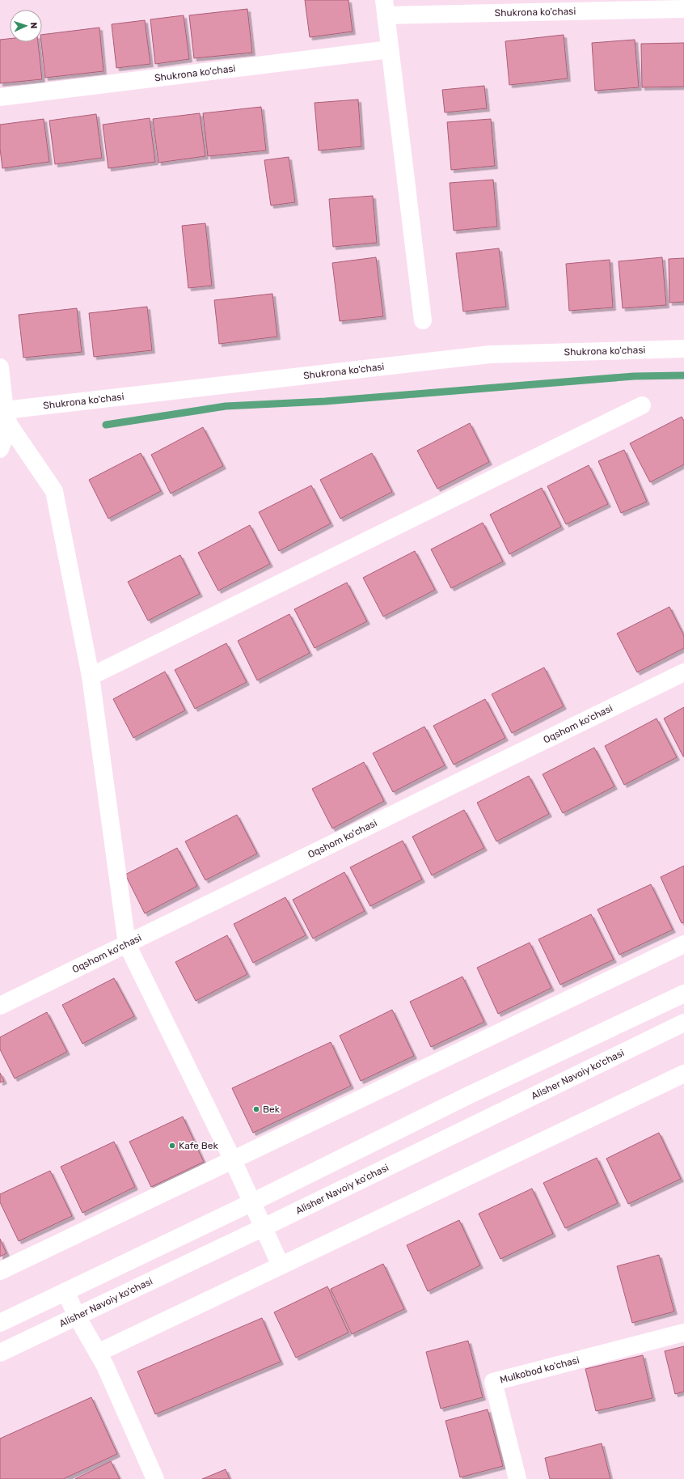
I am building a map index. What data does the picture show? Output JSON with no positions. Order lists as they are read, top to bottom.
{
  "streets": {
    "street": [
      "Shukrona ko'chasi",
      "Oqshom ko'chasi",
      "Alisher Navoiy ko'chasi",
      "Mulkobod ko'chasi"
    ]
  },
  "places": ["Bek", "Kafe Bek"],
  "north": "right"
}
